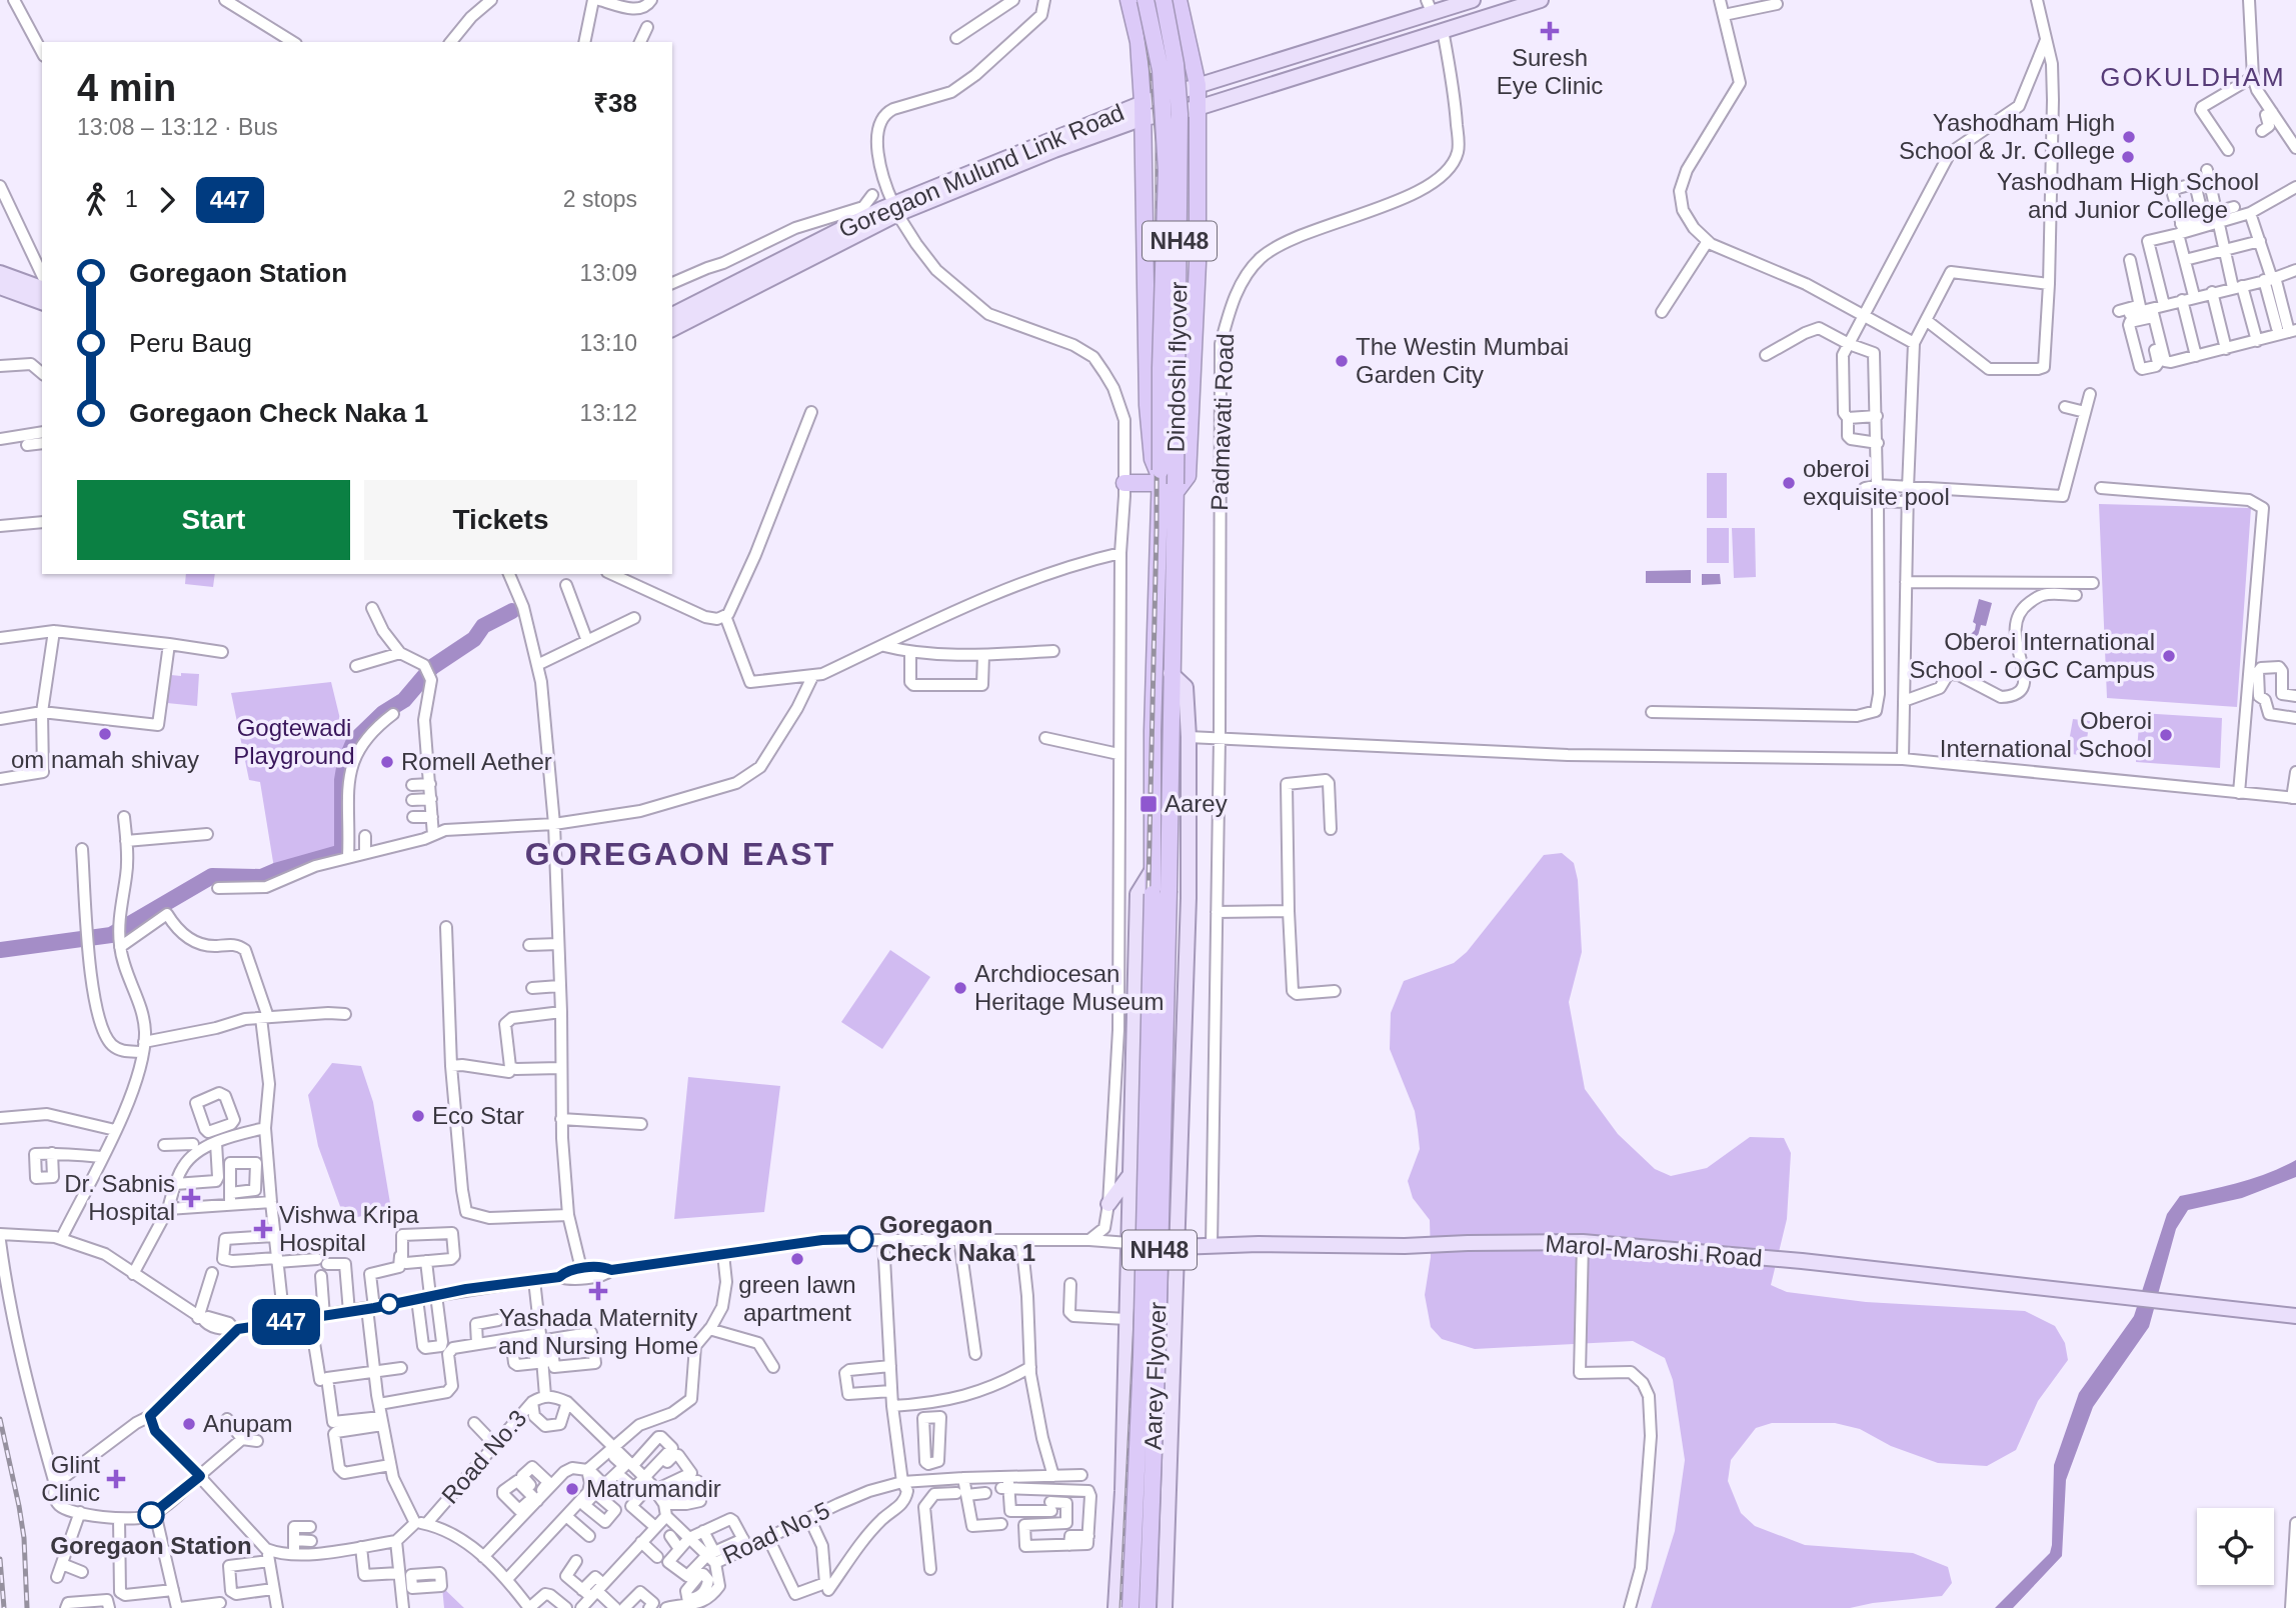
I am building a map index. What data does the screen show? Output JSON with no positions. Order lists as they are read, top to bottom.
{
  "streets": {
    "highway": ["NH48", "Dindoshi flyover", "Aarey Flyover"],
    "main road": ["Goregaon Mulund Link Road", "Marol-Maroshi Road"],
    "street": ["Padmavati Road", "Road No.3", "Road No.5"]
  },
  "crossings": [
    ["Goregaon Mulund Link Road", "Padmavati Road"],
    ["NH48", "Dindoshi flyover"],
    ["NH48", "Aarey Flyover"],
    ["Padmavati Road", "Marol-Maroshi Road"]
  ],
  "districts": ["GOKULDHAM", "GOREGAON EAST"],
  "parks": ["Gogtewadi Playground"],
  "places": {
    "health": [
      "Suresh Eye Clinic",
      "Dr. Sabnis Hospital",
      "Vishwa Kripa Hospital",
      "Yashada Maternity and Nursing Home",
      "Glint Clinic"
    ],
    "other": [
      "Yashodham High School & Jr. College",
      "Yashodham High School and Junior College",
      "The Westin Mumbai Garden City",
      "oberoi exquisite pool",
      "Oberoi International School - OGC Campus",
      "om namah shivay",
      "Oberoi International School",
      "Romell Aether",
      "Archdiocesan Heritage Museum",
      "Eco Star",
      "Goregaon Check Naka 1",
      "green lawn apartment",
      "Anupam",
      "Matrumandir",
      "Goregaon Station"
    ],
    "transit": ["Aarey"]
  },
  "lines": ["bus line 447"],
  "page": {
    "on_map": "447",
    "heading": ["4 min", "13:08 – 13:12 · Bus", "₹38"],
    "legs": ["1", "447", "2 stops"],
    "list": [
      {
        "name": "Goregaon Station",
        "value": "13:09"
      },
      {
        "name": "Peru Baug",
        "value": "13:10"
      },
      {
        "name": "Goregaon Check Naka 1",
        "value": "13:12"
      }
    ],
    "buttons": ["Start", "Tickets"]
  }
}
